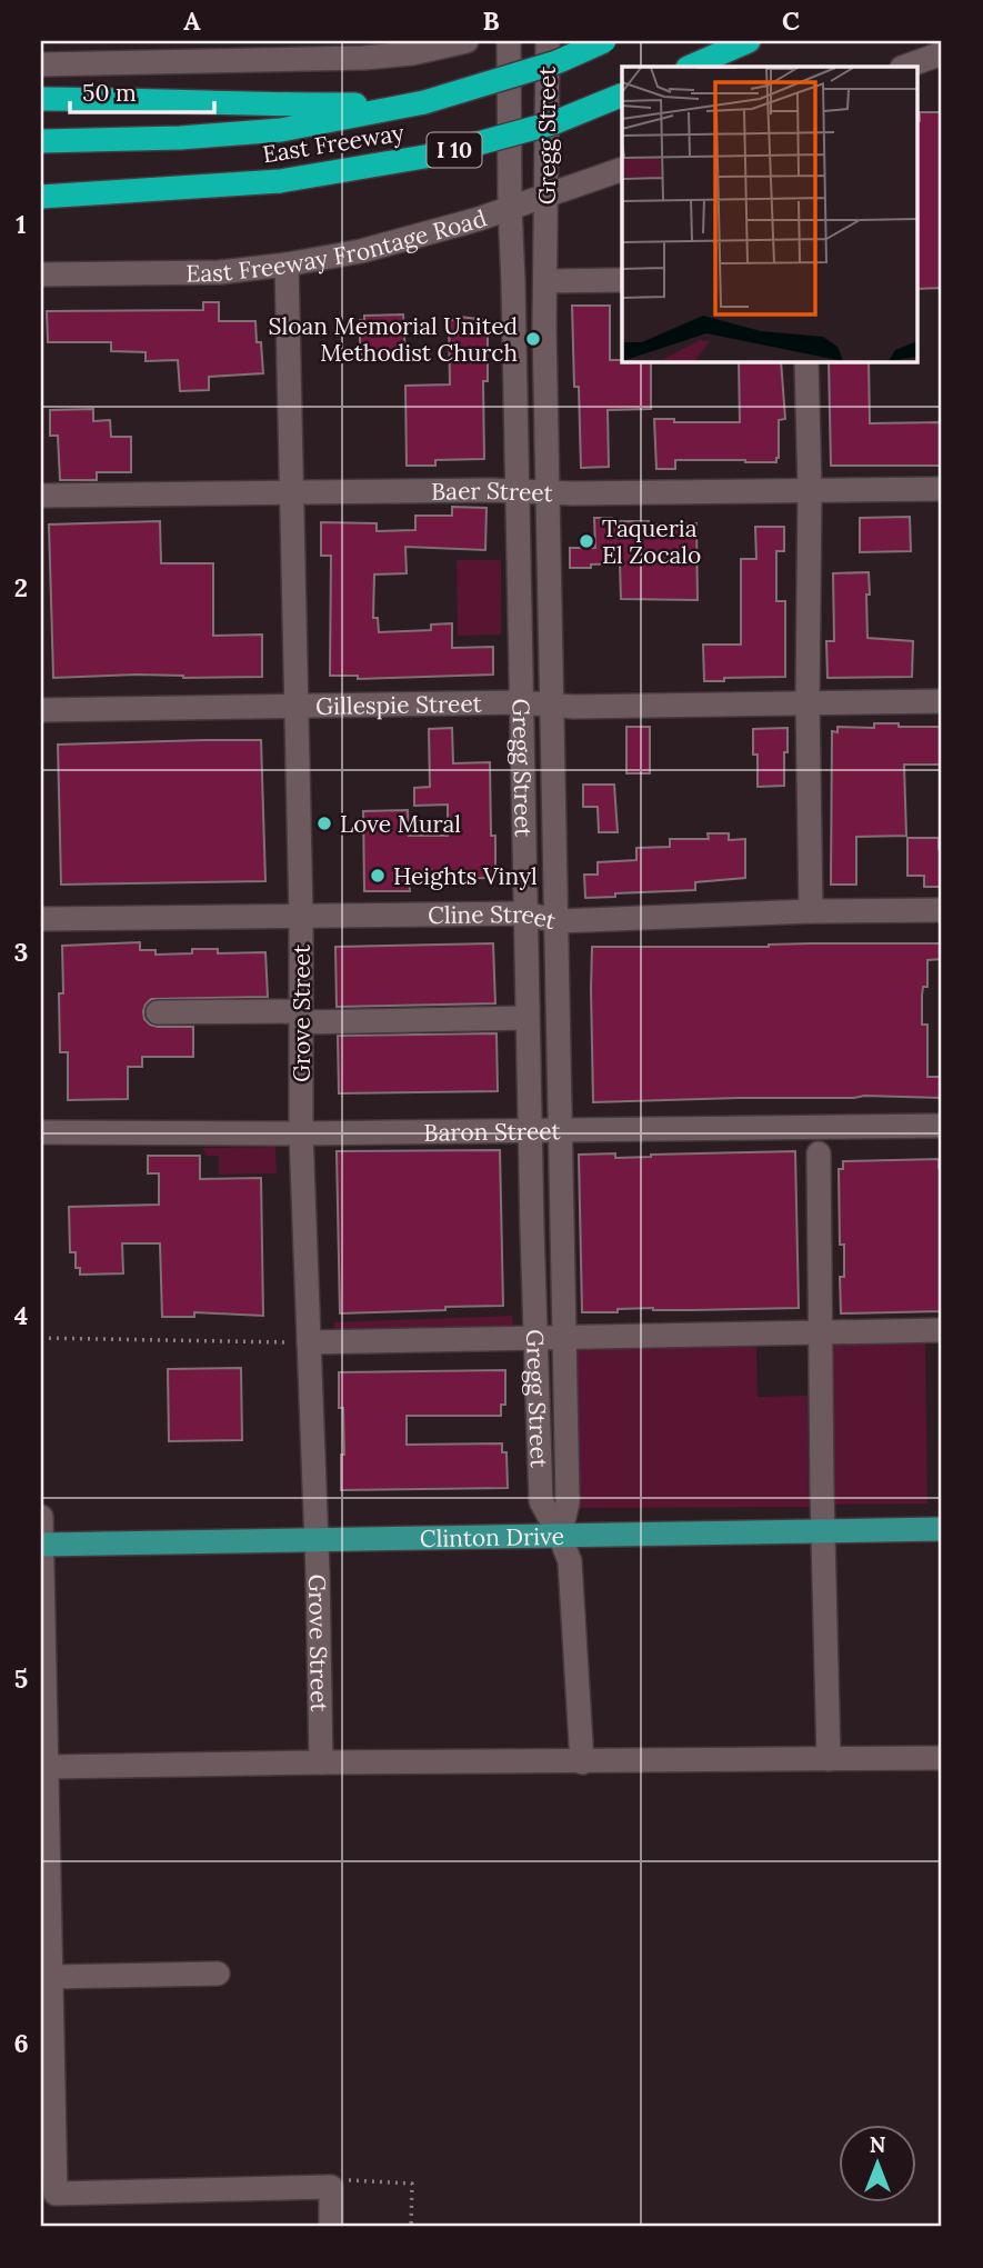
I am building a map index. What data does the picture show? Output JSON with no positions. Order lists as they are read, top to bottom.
{
  "streets": {
    "highway": ["East Freeway", "I 10"],
    "main road": ["Clinton Drive"],
    "street": [
      "Gregg Street",
      "East Freeway Frontage Road",
      "Baer Street",
      "Gillespie Street",
      "Cline Street",
      "Grove Street",
      "Baron Street"
    ]
  },
  "crossings": [
    ["Gregg Street", "East Freeway Frontage Road"],
    ["Gregg Street", "Baer Street"],
    ["Gregg Street", "Gillespie Street"],
    ["Gregg Street", "Cline Street"],
    ["Gregg Street", "Baron Street"],
    ["Gregg Street", "Clinton Drive"],
    ["East Freeway Frontage Road", "Grove Street"],
    ["Baer Street", "Grove Street"],
    ["Gillespie Street", "Grove Street"],
    ["Cline Street", "Grove Street"],
    ["Grove Street", "Baron Street"],
    ["Grove Street", "Clinton Drive"]
  ],
  "places": [
    "Sloan Memorial United Methodist Church",
    "Taqueria El Zocalo",
    "Love Mural",
    "Heights Vinyl"
  ],
  "scale_bar": "50 m",
  "north": "top",
  "grid": {
    "columns": ["A", "B", "C"],
    "rows": [
      "1",
      "2",
      "3",
      "4",
      "5",
      "6"
    ]
  }
}
